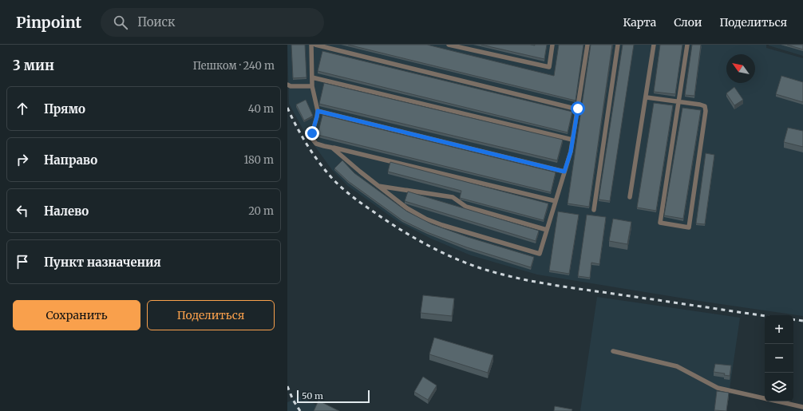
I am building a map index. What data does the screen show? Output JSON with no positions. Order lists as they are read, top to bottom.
{
  "scale_bar": "50 m",
  "north": "top left",
  "page": {
    "header": "Pinpoint",
    "search": "Поиск",
    "nav": ["Карта", "Слои", "Поделиться"],
    "heading": ["3 мин", "Пешком · 240 m"],
    "list": [
      ["Прямо", "40 m"],
      ["Направо", "180 m"],
      ["Налево", "20 m"],
      "Пункт назначения"
    ],
    "buttons": ["Сохранить", "Поделиться"],
    "map_buttons": ["+", "−"],
    "scale": "50 m"
  }
}
